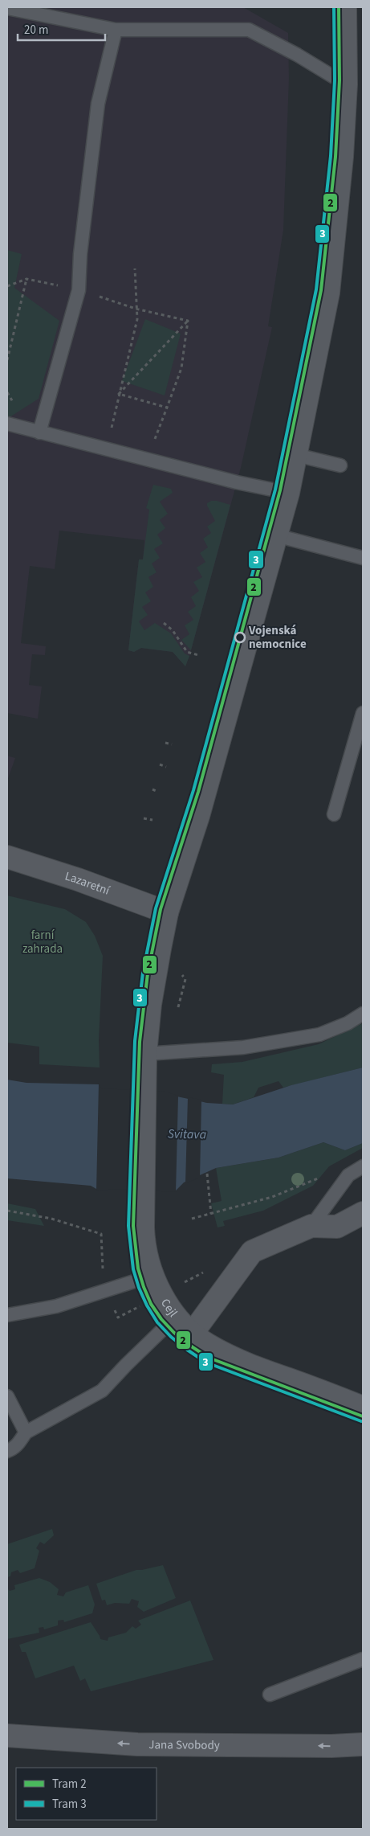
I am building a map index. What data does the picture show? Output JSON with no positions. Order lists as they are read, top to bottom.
{
  "streets": {
    "street": ["Lazaretní", "Cejl", "Jana Svobody"]
  },
  "crossings": [
    ["Lazaretní", "Cejl"]
  ],
  "one_way": ["Jana Svobody"],
  "water": ["Svitava"],
  "parks": ["farní zahrada"],
  "places": ["Vojenská nemocnice"],
  "lines": ["tram line 2", "tram line 3"],
  "legend": ["Tram 2", "Tram 3"],
  "scale_bar": "20 m"
}
